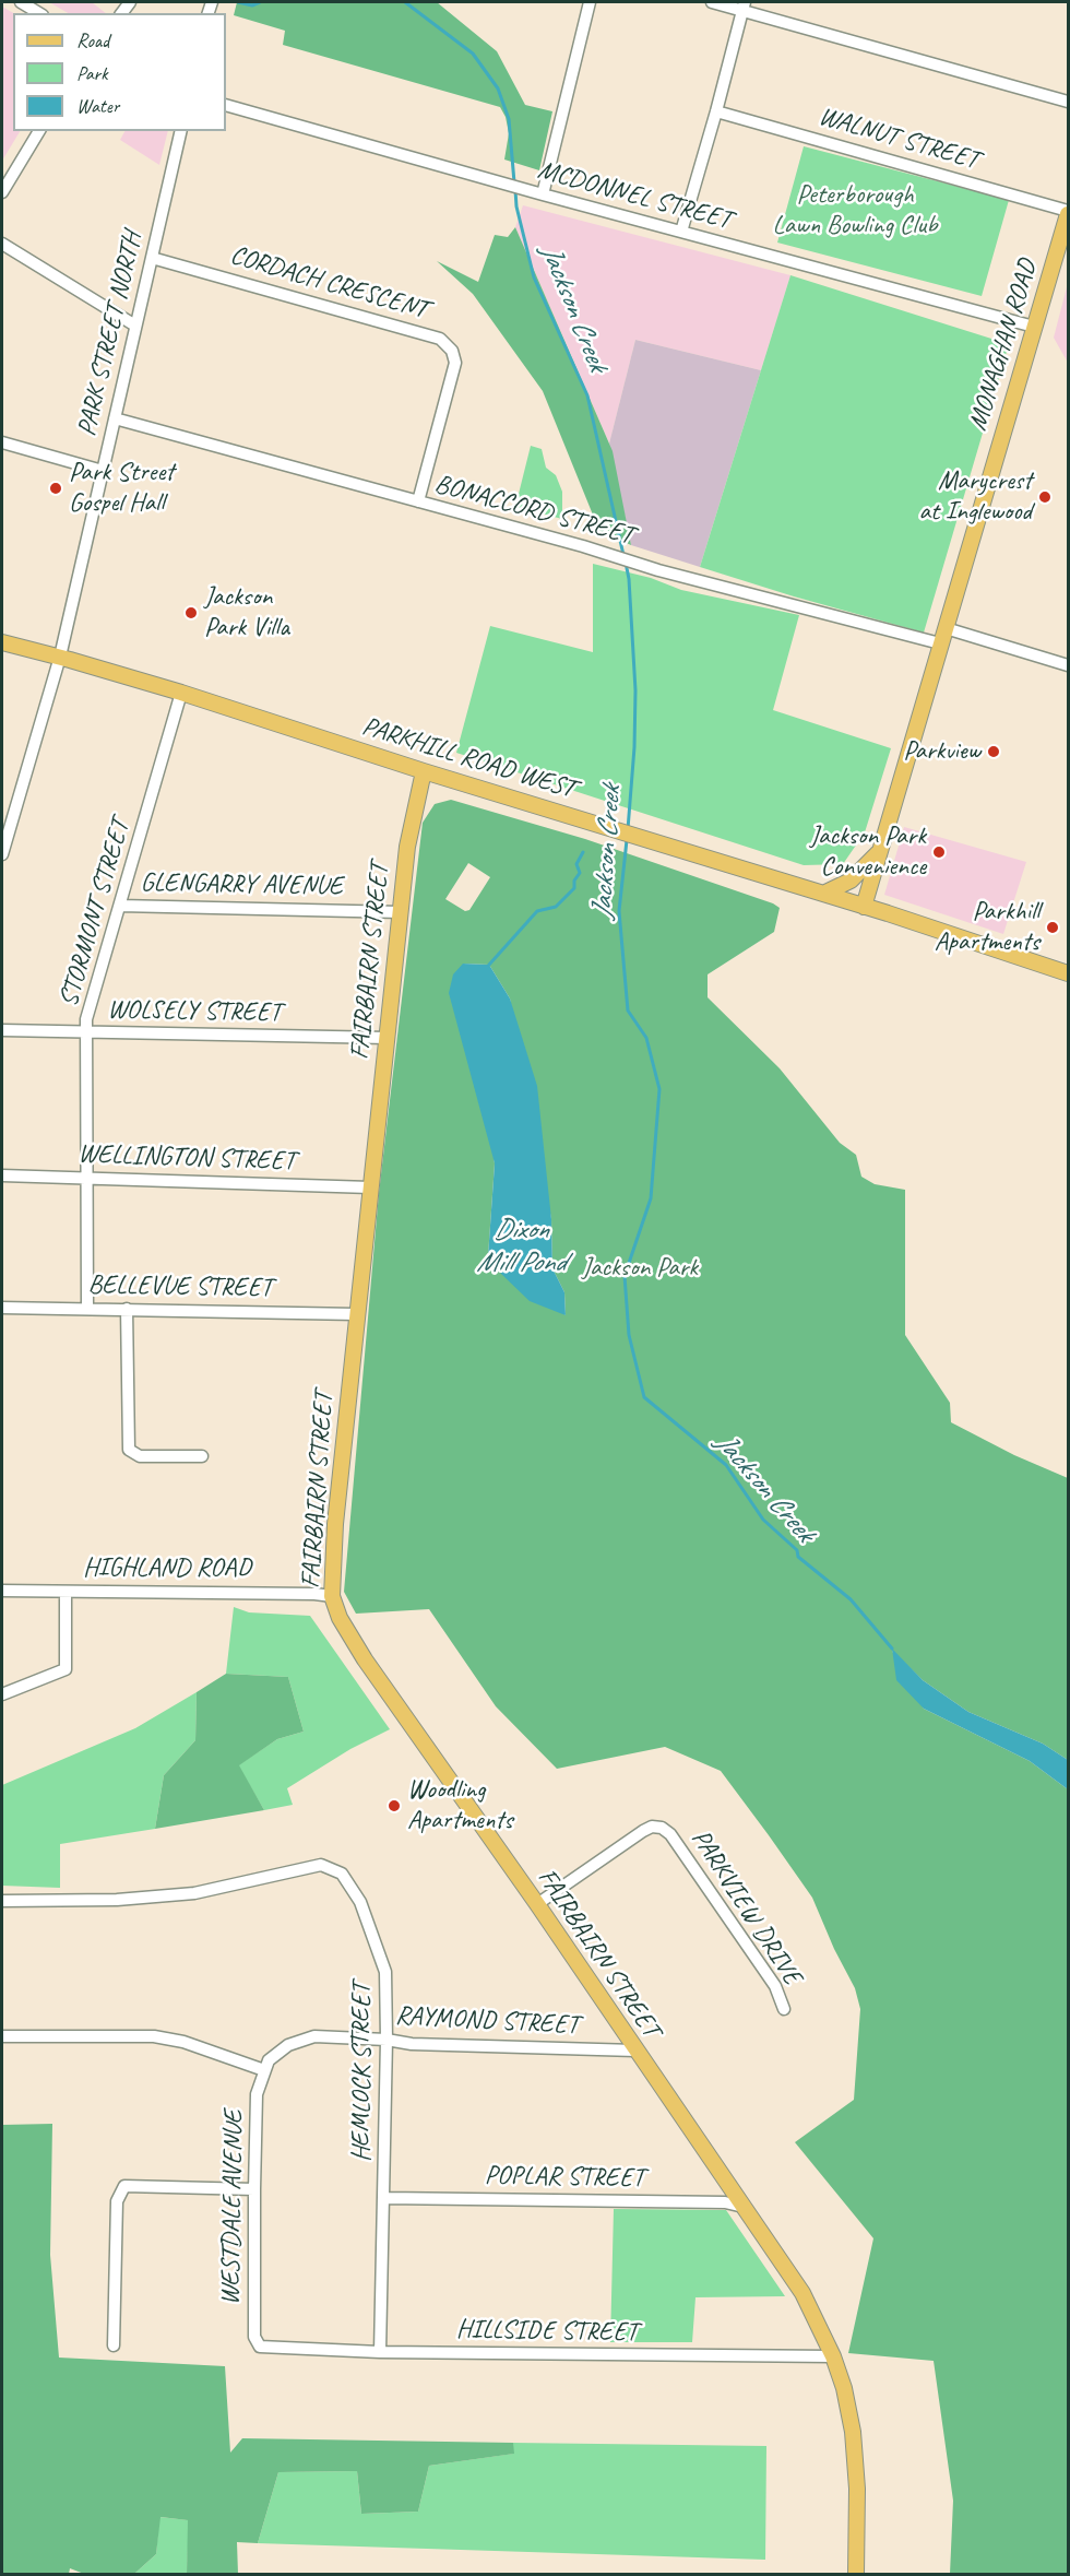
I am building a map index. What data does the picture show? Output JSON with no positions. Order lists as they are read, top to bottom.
{
  "streets": {
    "main road": ["MONAGHAN ROAD", "PARKHILL ROAD WEST", "FAIRBAIRN STREET"],
    "street": [
      "WALNUT STREET",
      "MCDONNEL STREET",
      "CORDACH CRESCENT",
      "PARK STREET NORTH",
      "BONACCORD STREET",
      "GLENGARRY AVENUE",
      "STORMONT STREET",
      "WOLSELY STREET",
      "WELLINGTON STREET",
      "BELLEVUE STREET",
      "HIGHLAND ROAD",
      "PARKVIEW DRIVE",
      "RAYMOND STREET",
      "HEMLOCK STREET",
      "POPLAR STREET",
      "WESTDALE AVENUE",
      "HILLSIDE STREET"
    ]
  },
  "crossings": [
    ["WALNUT STREET", "MONAGHAN ROAD"],
    ["MCDONNEL STREET", "MONAGHAN ROAD"],
    ["CORDACH CRESCENT", "PARK STREET NORTH"],
    ["CORDACH CRESCENT", "BONACCORD STREET"],
    ["PARK STREET NORTH", "BONACCORD STREET"],
    ["PARK STREET NORTH", "PARKHILL ROAD WEST"],
    ["MONAGHAN ROAD", "BONACCORD STREET"],
    ["MONAGHAN ROAD", "PARKHILL ROAD WEST"],
    ["PARKHILL ROAD WEST", "STORMONT STREET"],
    ["PARKHILL ROAD WEST", "FAIRBAIRN STREET"],
    ["GLENGARRY AVENUE", "STORMONT STREET"],
    ["GLENGARRY AVENUE", "FAIRBAIRN STREET"],
    ["STORMONT STREET", "WOLSELY STREET"],
    ["STORMONT STREET", "WELLINGTON STREET"],
    ["STORMONT STREET", "BELLEVUE STREET"],
    ["FAIRBAIRN STREET", "WOLSELY STREET"],
    ["FAIRBAIRN STREET", "WELLINGTON STREET"],
    ["FAIRBAIRN STREET", "BELLEVUE STREET"],
    ["FAIRBAIRN STREET", "HIGHLAND ROAD"],
    ["FAIRBAIRN STREET", "PARKVIEW DRIVE"],
    ["FAIRBAIRN STREET", "RAYMOND STREET"],
    ["FAIRBAIRN STREET", "POPLAR STREET"],
    ["FAIRBAIRN STREET", "HILLSIDE STREET"],
    ["RAYMOND STREET", "HEMLOCK STREET"],
    ["RAYMOND STREET", "WESTDALE AVENUE"],
    ["HEMLOCK STREET", "POPLAR STREET"],
    ["HEMLOCK STREET", "HILLSIDE STREET"],
    ["WESTDALE AVENUE", "HILLSIDE STREET"]
  ],
  "water": ["Jackson Creek", "Dixon Mill Pond"],
  "parks": ["Peterborough Lawn Bowling Club", "Jackson Park"],
  "places": [
    "Park Street Gospel Hall",
    "Marycrest at Inglewood",
    "Jackson Park Villa",
    "Parkview",
    "Jackson Park Convenience",
    "Parkhill Apartments",
    "Woodling Apartments"
  ],
  "legend": ["Road", "Park", "Water"]
}
